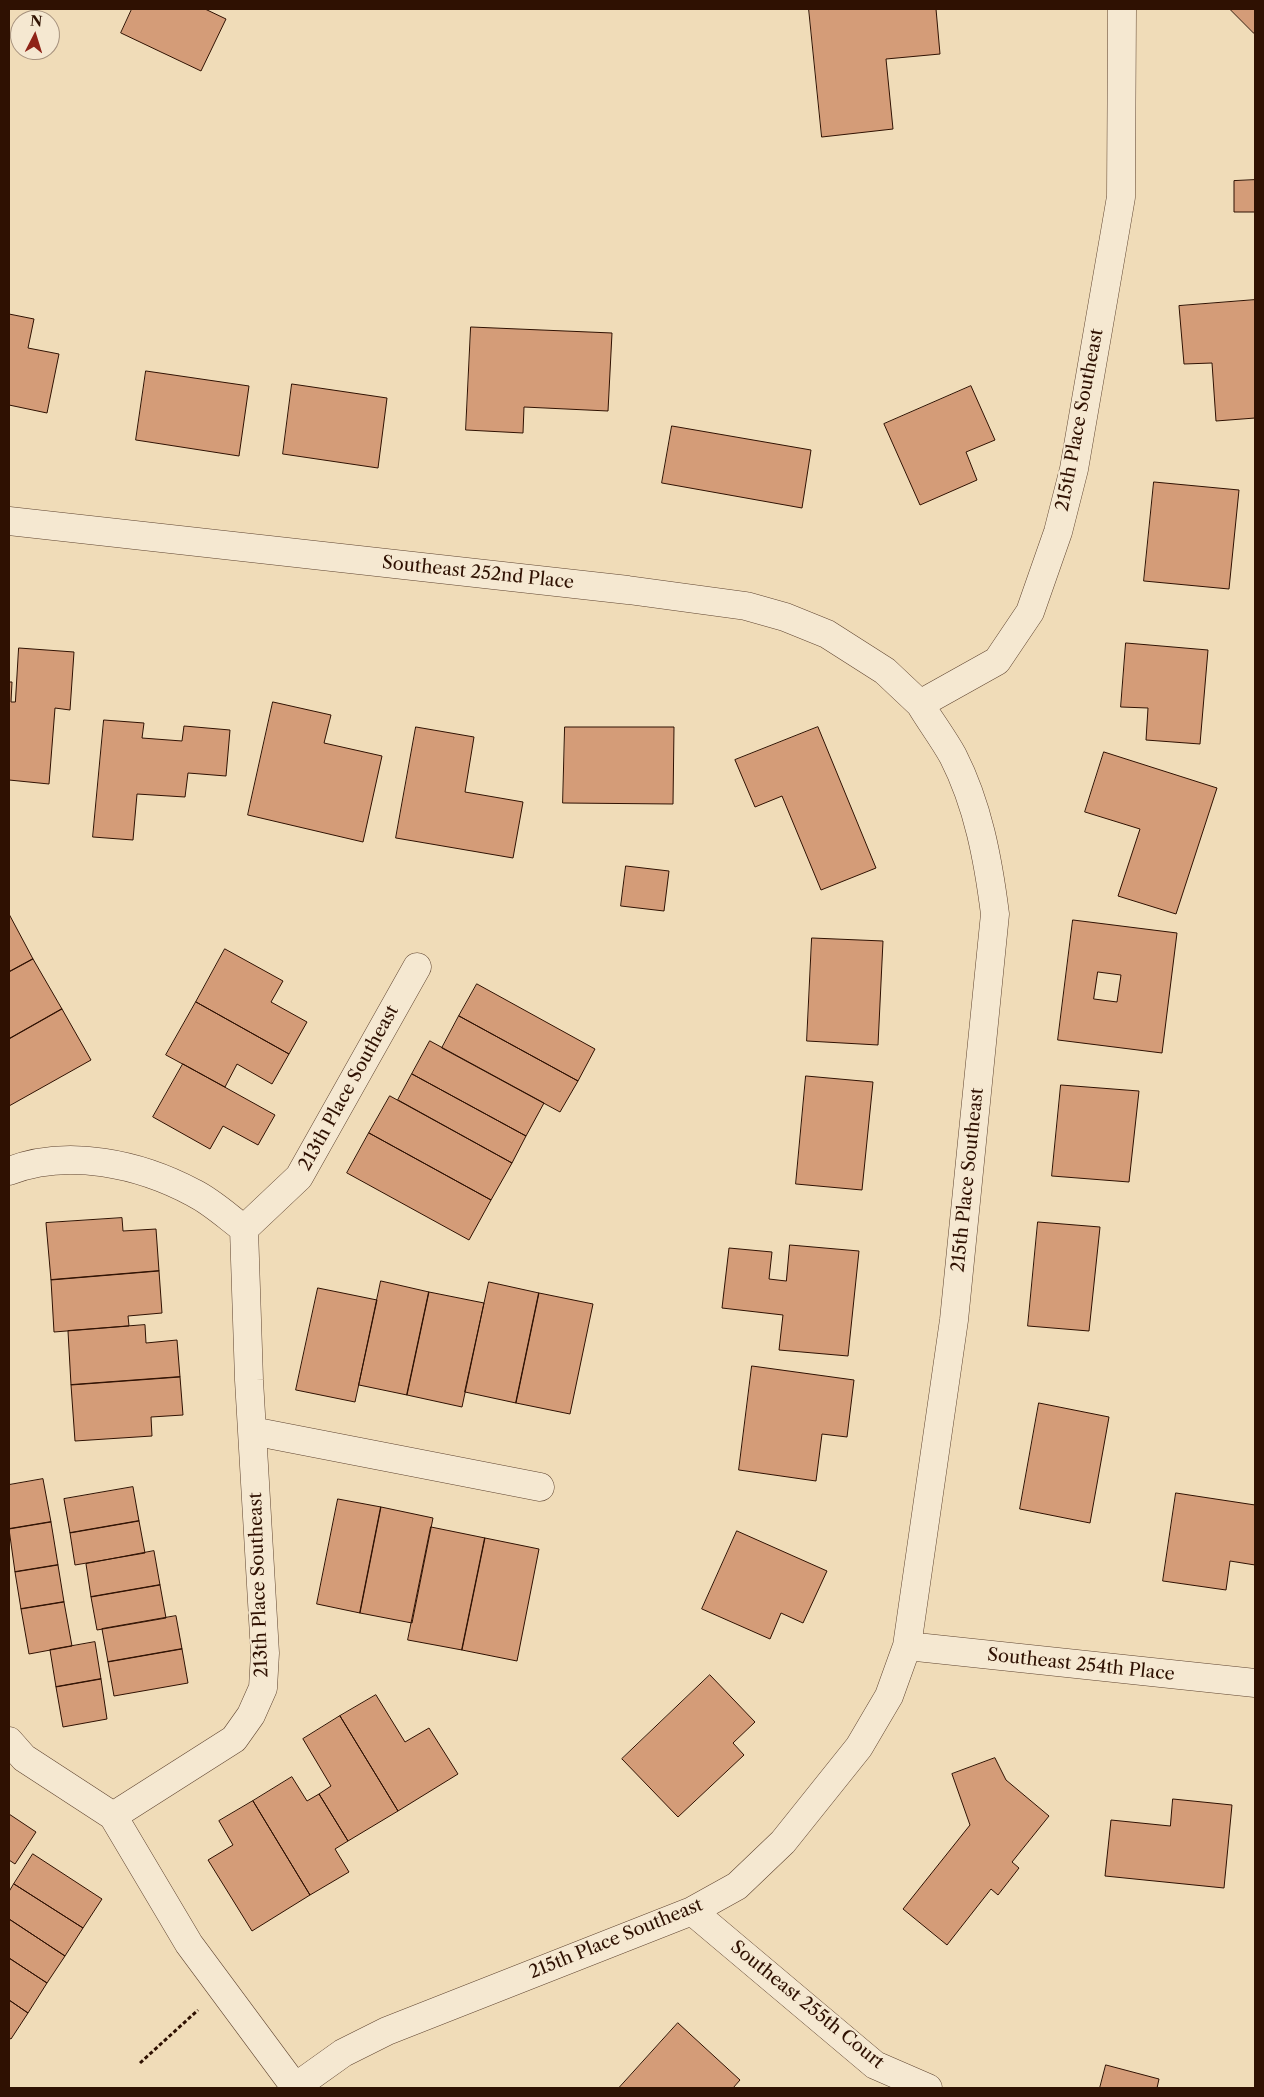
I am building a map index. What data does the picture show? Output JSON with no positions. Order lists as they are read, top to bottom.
{
  "streets": {
    "street": [
      "215th Place Southeast",
      "Southeast 252nd Place",
      "213th Place Southeast",
      "Southeast 254th Place",
      "Southeast 255th Court"
    ]
  },
  "crossings": [
    ["215th Place Southeast", "Southeast 252nd Place"],
    ["215th Place Southeast", "Southeast 254th Place"],
    ["215th Place Southeast", "Southeast 255th Court"]
  ],
  "north": "top"
}
